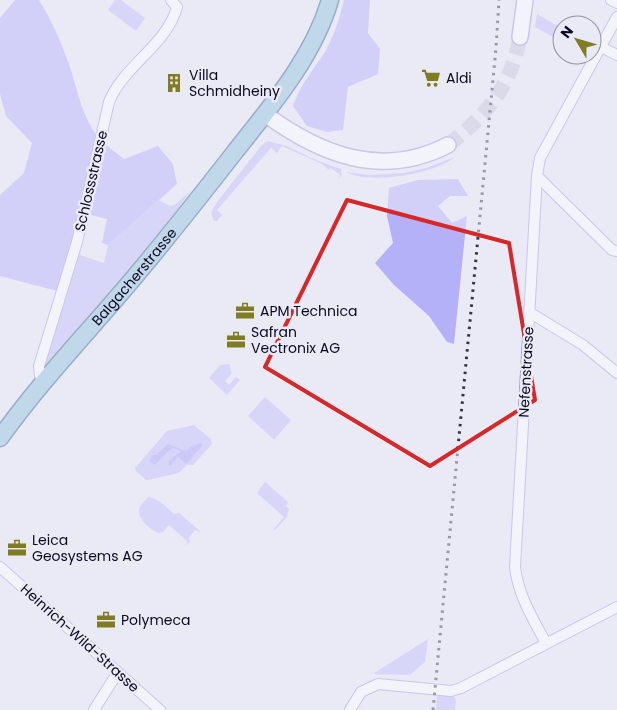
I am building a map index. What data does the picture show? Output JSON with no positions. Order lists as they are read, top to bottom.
{
  "streets": {
    "main road": ["Balgacherstrasse"],
    "street": ["Schlossstrasse", "Nefenstrasse", "Heinrich-Wild-Strasse"]
  },
  "crossings": [
    ["Schlossstrasse", "Balgacherstrasse"]
  ],
  "places": {
    "supermarket": ["Aldi"],
    "building": ["Villa Schmidheiny"],
    "office": [
      "APM Technica",
      "Safran Vectronix AG",
      "Leica Geosystems AG",
      "Polymeca"
    ]
  },
  "north": "top left"
}
